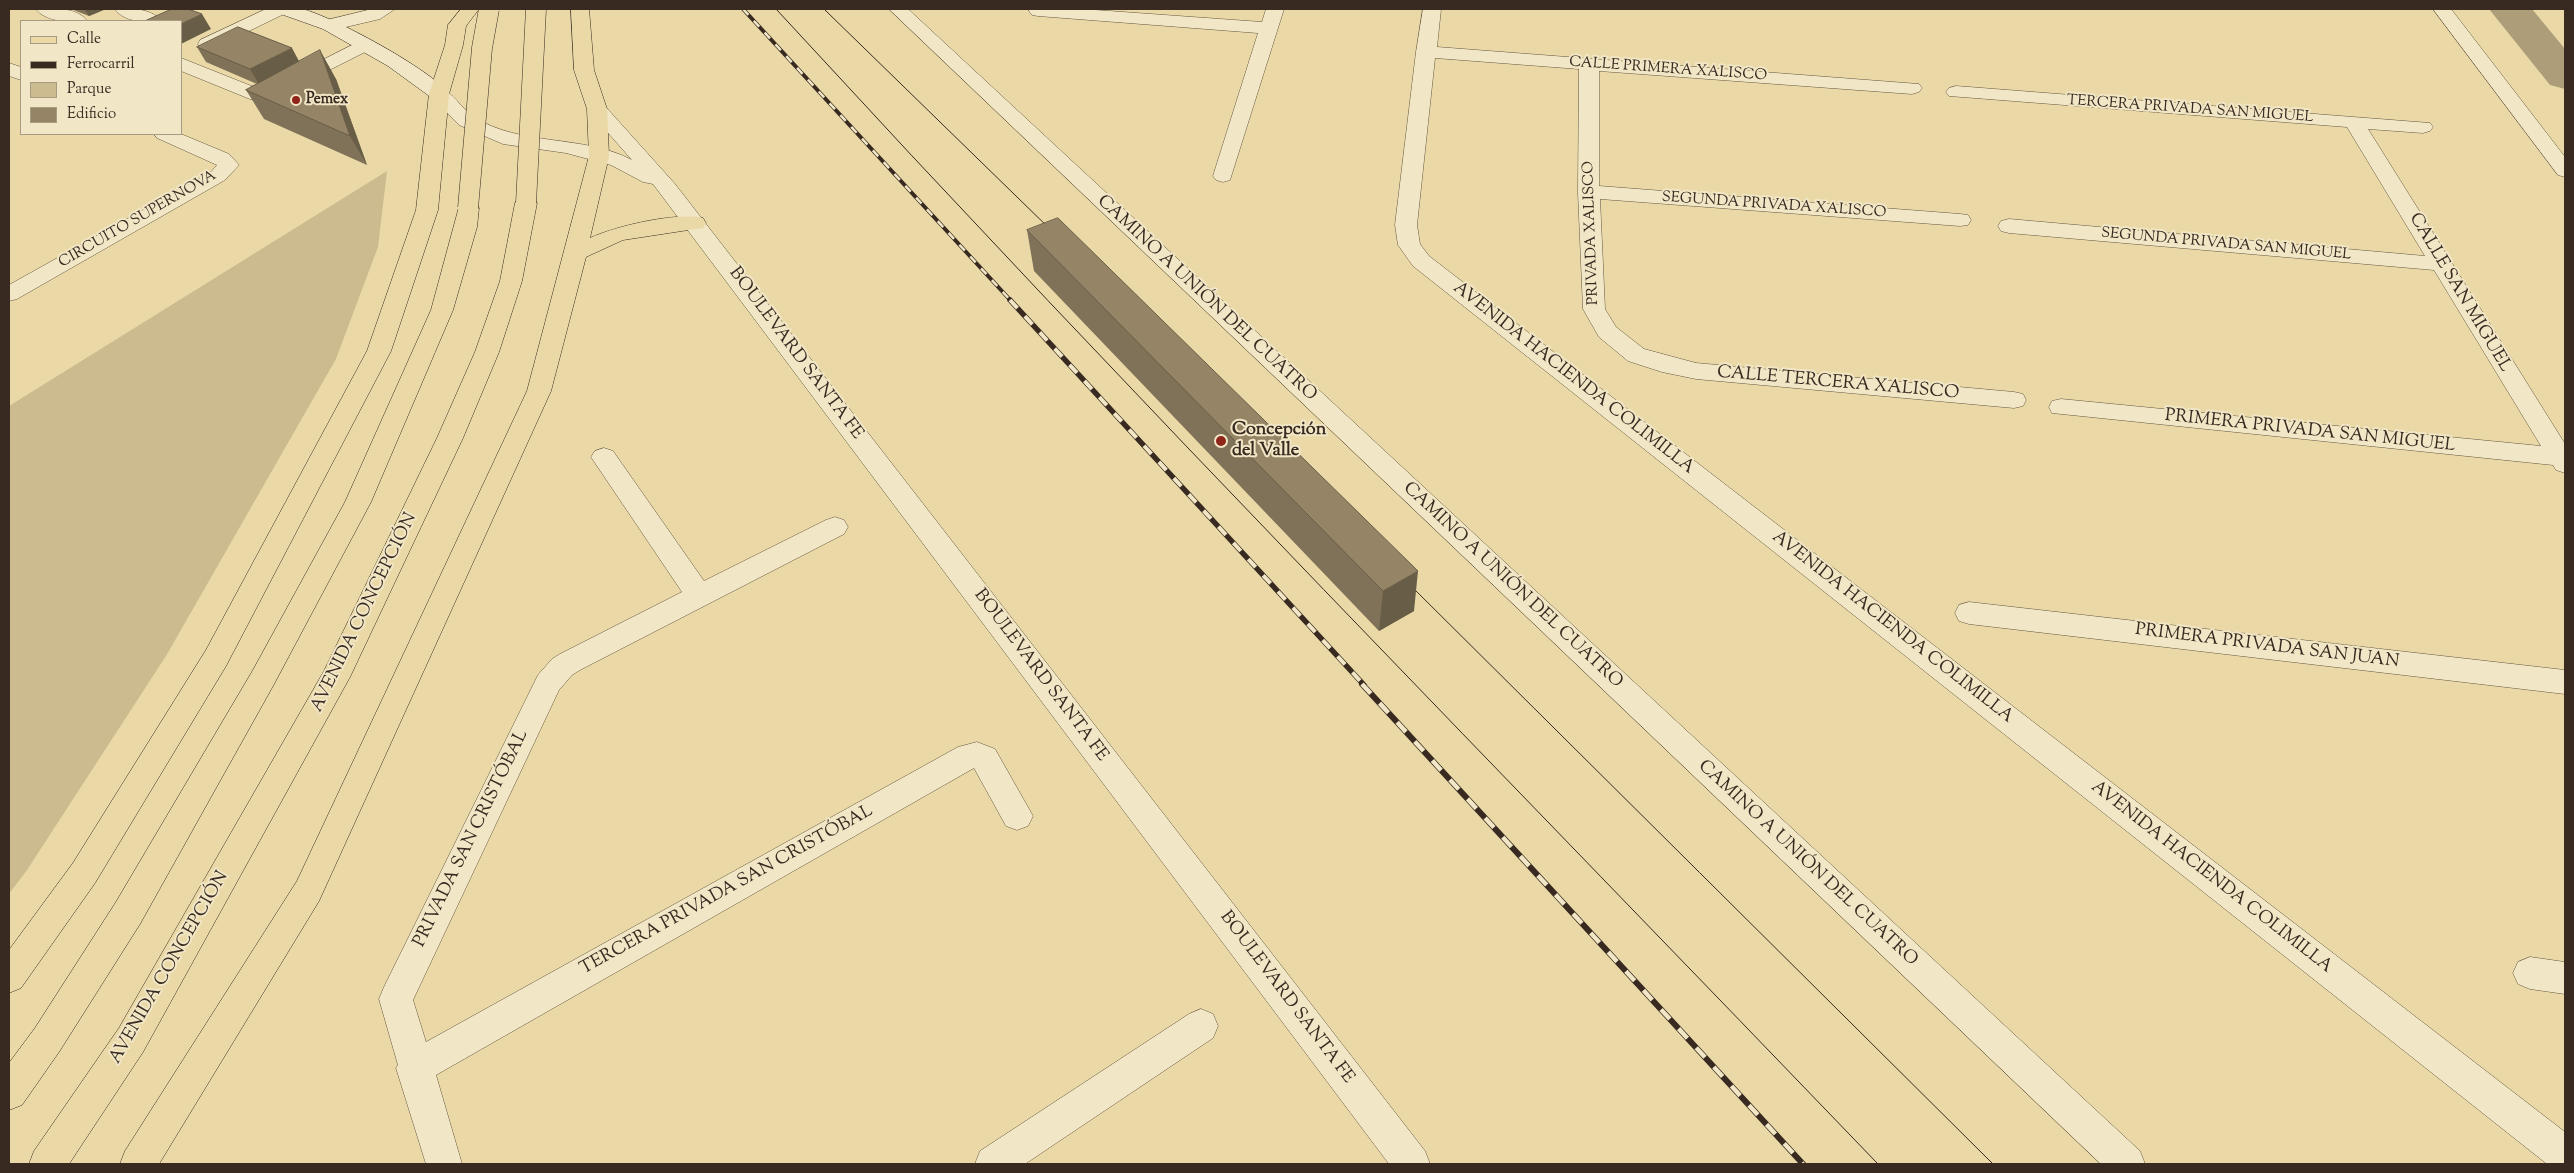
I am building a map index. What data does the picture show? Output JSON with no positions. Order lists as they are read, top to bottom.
{
  "streets": {
    "main road": ["AVENIDA CONCEPCIÓN"],
    "street": [
      "CALLE PRIMERA XALISCO",
      "TERCERA PRIVADA SAN MIGUEL",
      "SEGUNDA PRIVADA XALISCO",
      "CIRCUITO SUPERNOVA",
      "PRIVADA XALISCO",
      "SEGUNDA PRIVADA SAN MIGUEL",
      "CALLE SAN MIGUEL",
      "CAMINO A UNIÓN DEL CUATRO",
      "BOULEVARD SANTA FE",
      "AVENIDA HACIENDA COLIMILLA",
      "CALLE TERCERA XALISCO",
      "PRIMERA PRIVADA SAN MIGUEL",
      "PRIMERA PRIVADA SAN JUAN",
      "PRIVADA SAN CRISTÓBAL",
      "TERCERA PRIVADA SAN CRISTÓBAL"
    ]
  },
  "crossings": [
    ["CALLE PRIMERA XALISCO", "PRIVADA XALISCO"],
    ["CALLE PRIMERA XALISCO", "AVENIDA HACIENDA COLIMILLA"],
    ["TERCERA PRIVADA SAN MIGUEL", "CALLE SAN MIGUEL"],
    ["SEGUNDA PRIVADA XALISCO", "PRIVADA XALISCO"],
    ["PRIVADA XALISCO", "CALLE TERCERA XALISCO"],
    ["SEGUNDA PRIVADA SAN MIGUEL", "CALLE SAN MIGUEL"],
    ["CALLE SAN MIGUEL", "PRIMERA PRIVADA SAN MIGUEL"],
    ["PRIVADA SAN CRISTÓBAL", "TERCERA PRIVADA SAN CRISTÓBAL"]
  ],
  "places": ["Pemex", "Concepción del Valle"],
  "legend": [
    "Calle",
    "Ferrocarril",
    "Parque",
    "Edificio"
  ]
}
